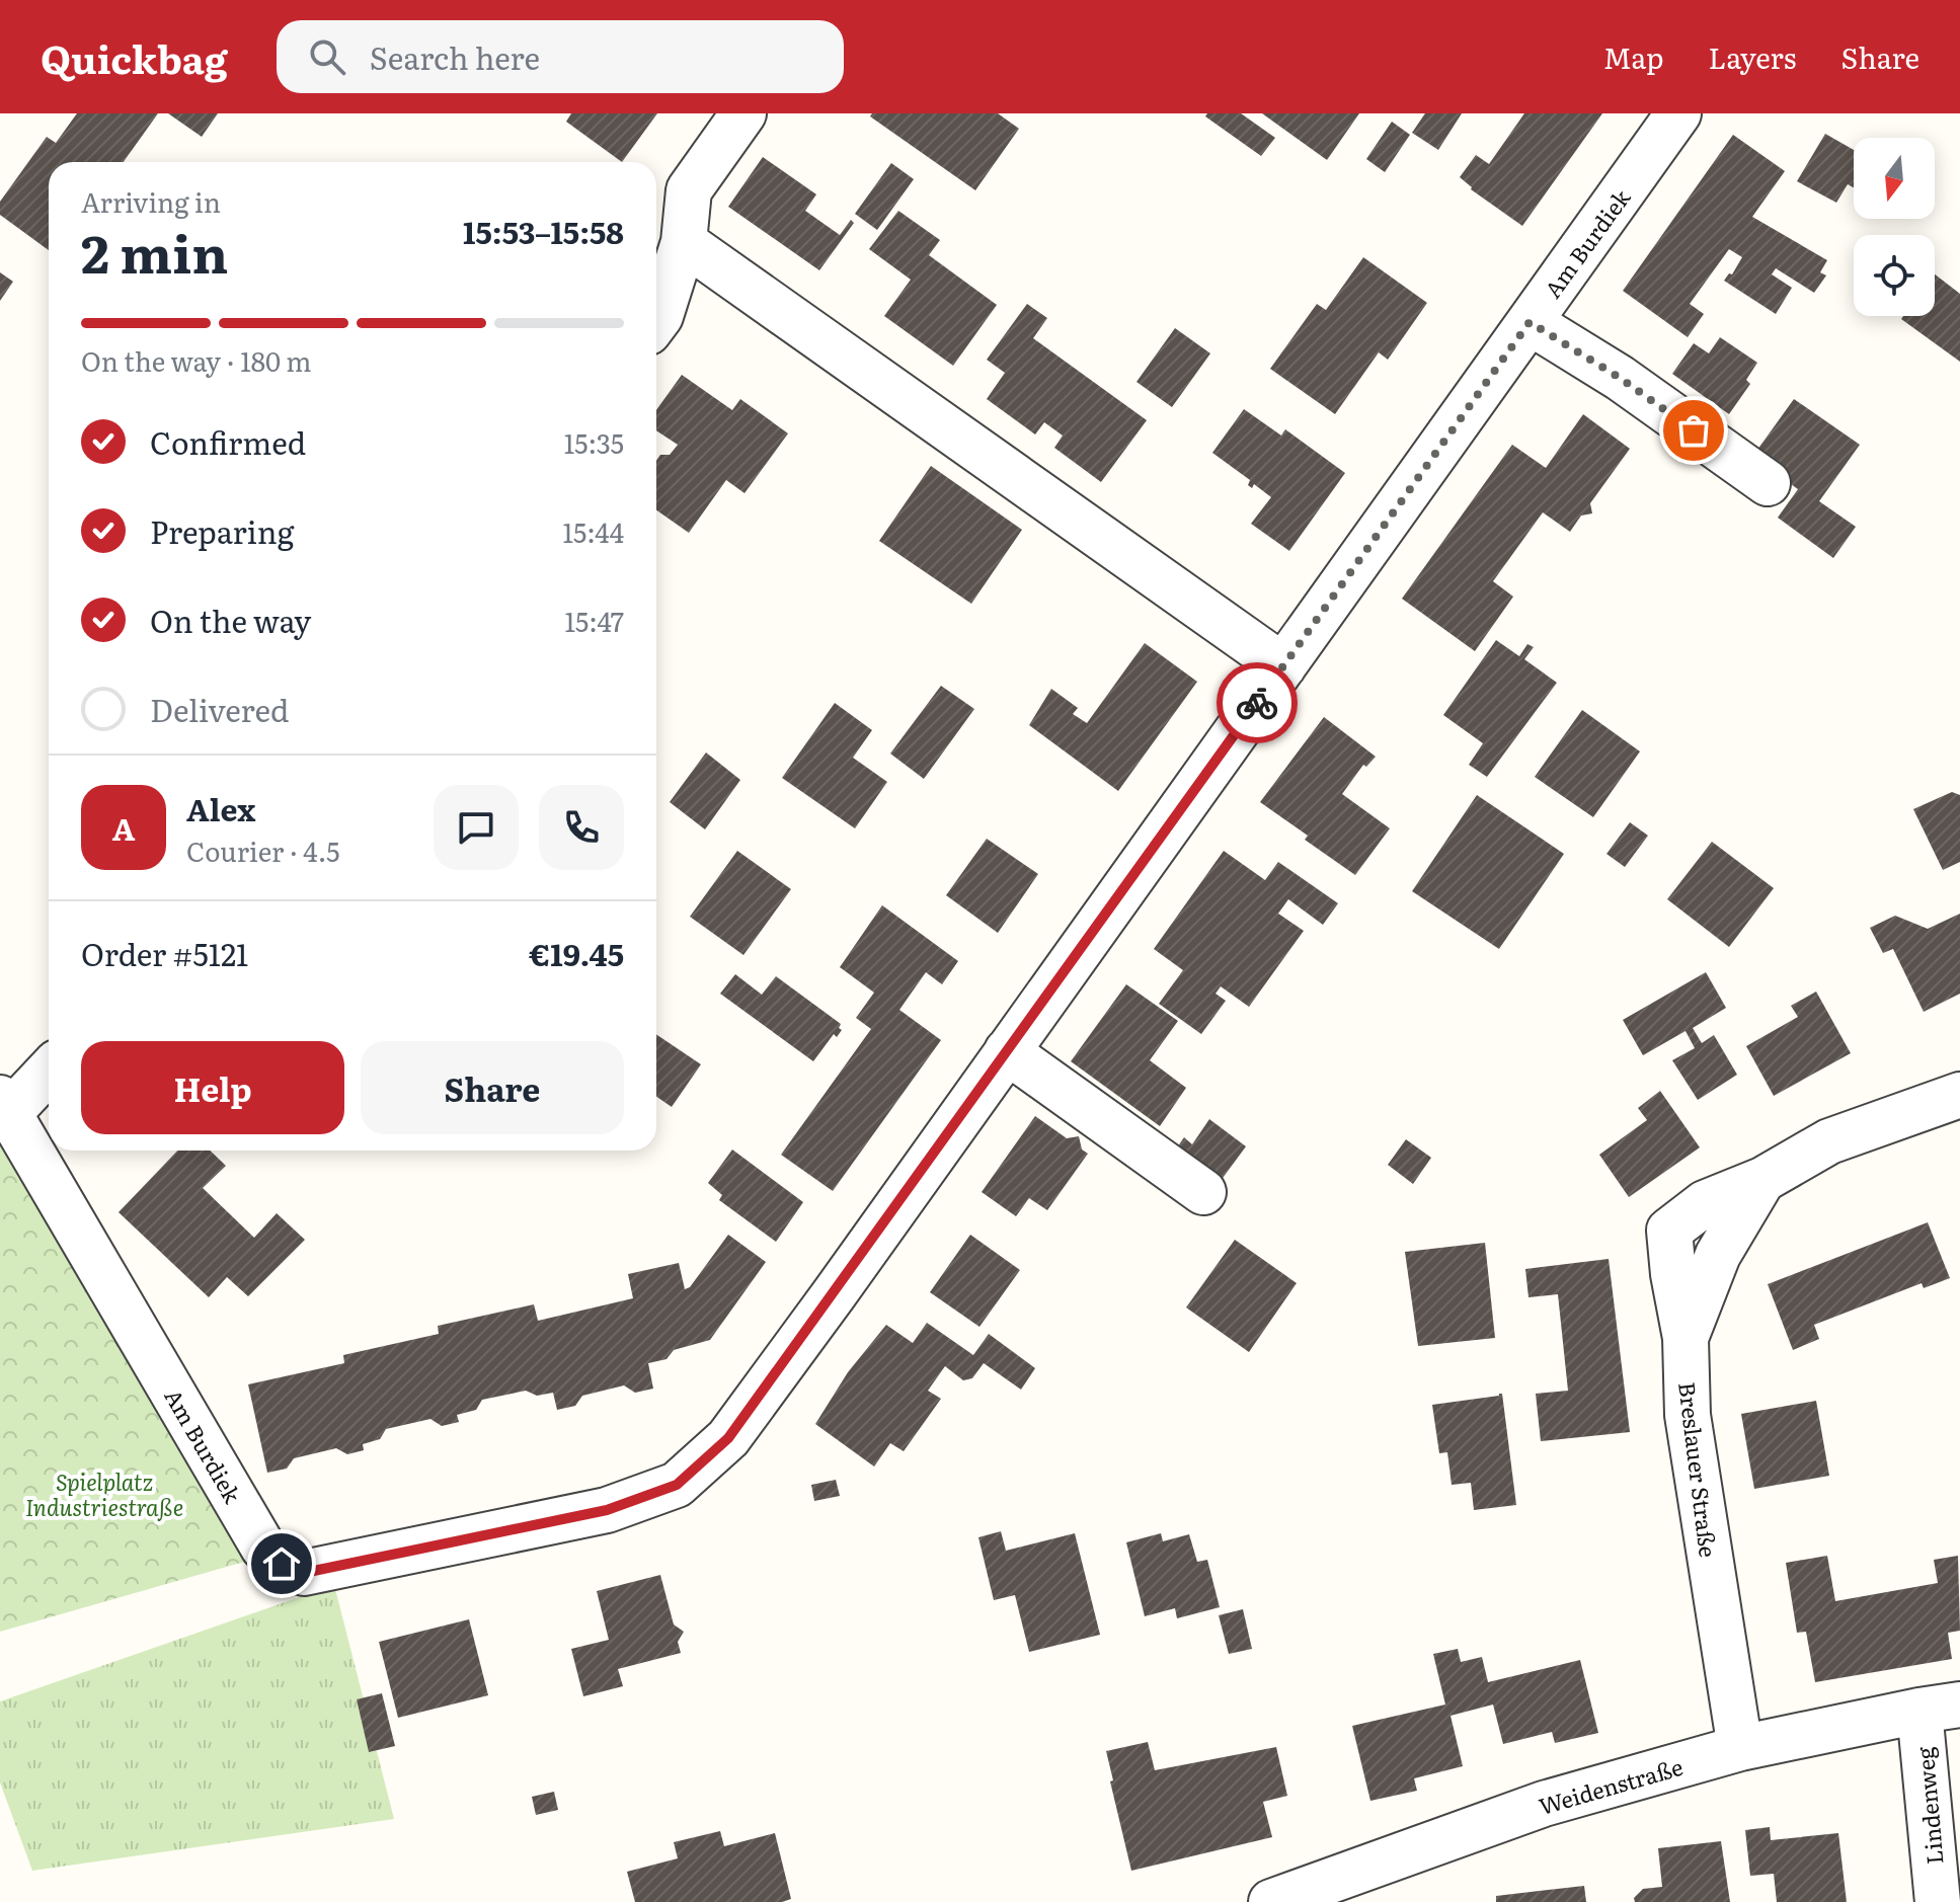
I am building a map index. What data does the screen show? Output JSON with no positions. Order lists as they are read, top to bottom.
{
  "streets": {
    "street": [
      "Am Burdiek",
      "Breslauer Straße",
      "Weidenstraße",
      "Lindenweg"
    ]
  },
  "crossings": [
    ["Breslauer Straße", "Weidenstraße"],
    ["Weidenstraße", "Lindenweg"]
  ],
  "parks": ["Spielplatz Industriestraße"],
  "north": "bottom",
  "page": {
    "header": "Quickbag",
    "search": "Search here",
    "nav": ["Map", "Layers", "Share"],
    "heading": ["2 min", "Arriving in", "15:53–15:58"],
    "panel": [
      "Alex",
      "Courier · 4.5",
      "Order #5121",
      "€19.45"
    ],
    "bar": "On the way · 180 m",
    "list": [
      ["Confirmed", "15:35"],
      ["Preparing", "15:44"],
      ["On the way", "15:47"],
      "Delivered"
    ],
    "round": "A",
    "buttons": ["Help", "Share"]
  }
}
